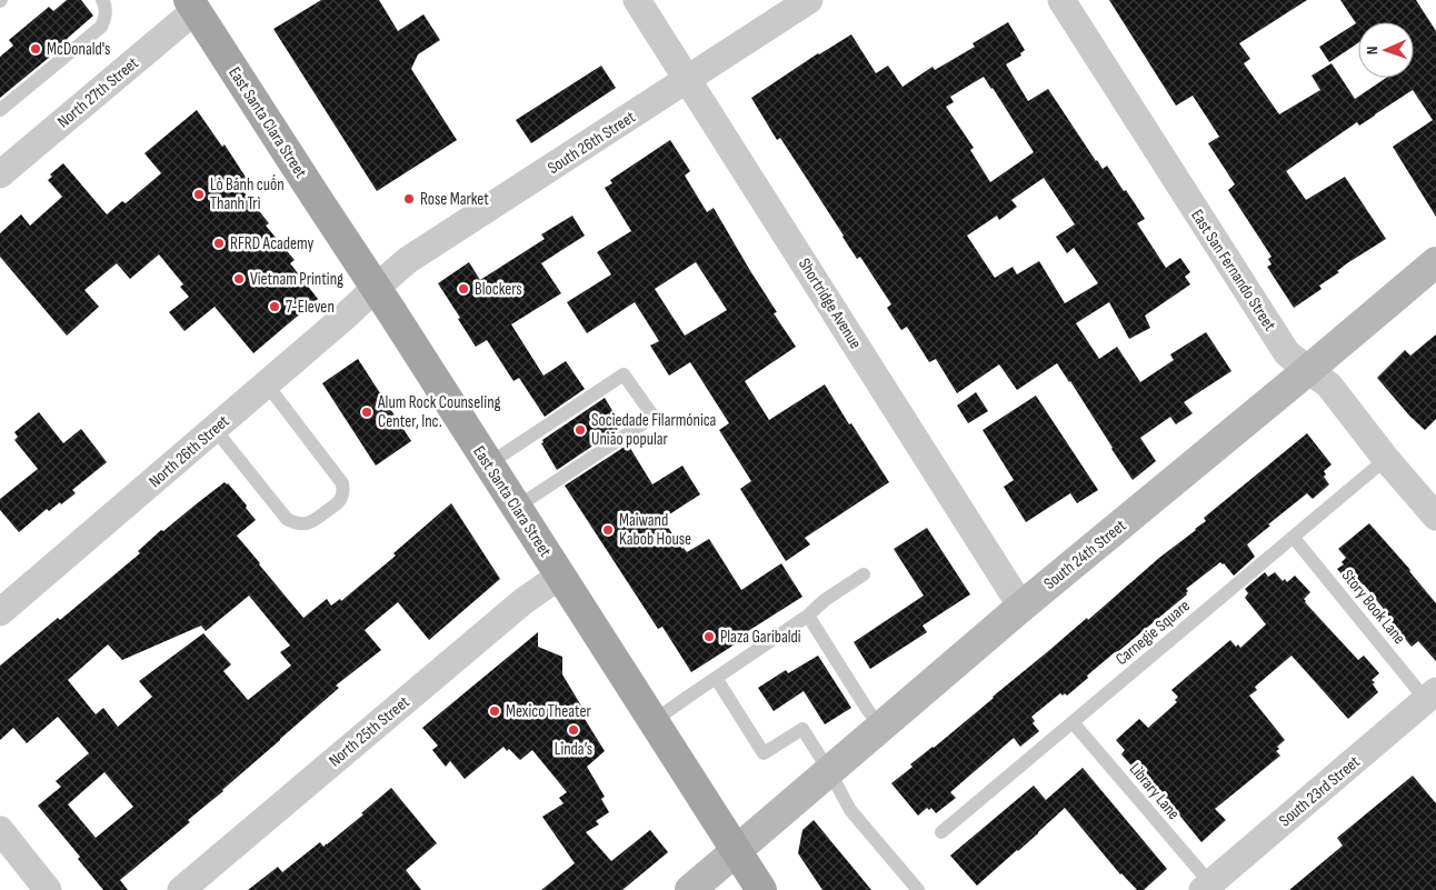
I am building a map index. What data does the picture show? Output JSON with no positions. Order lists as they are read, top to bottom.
{
  "streets": {
    "main road": ["East Santa Clara Street", "South 24th Street"],
    "street": [
      "North 27th Street",
      "South 26th Street",
      "East San Fernando Street",
      "Shortridge Avenue",
      "North 26th Street",
      "North 25th Street",
      "South 23rd Street"
    ],
    "lane": ["Story Book Lane", "Carnegie Square", "Library Lane"]
  },
  "crossings": [
    ["North 27th Street", "East Santa Clara Street"],
    ["East Santa Clara Street", "South 26th Street"],
    ["East Santa Clara Street", "North 26th Street"],
    ["East Santa Clara Street", "South 24th Street"],
    ["East Santa Clara Street", "North 25th Street"],
    ["South 26th Street", "Shortridge Avenue"],
    ["South 26th Street", "North 26th Street"],
    ["East San Fernando Street", "South 24th Street"],
    ["East San Fernando Street", "Carnegie Square"],
    ["Shortridge Avenue", "South 24th Street"],
    ["Story Book Lane", "Carnegie Square"],
    ["Story Book Lane", "South 23rd Street"],
    ["Carnegie Square", "Library Lane"],
    ["Library Lane", "South 23rd Street"]
  ],
  "places": [
    "McDonald's",
    "Lò Bánh cuốn Thanh Trì",
    "Rose Market",
    "RFRD Academy",
    "Vietnam Printing",
    "Blockers",
    "7-Eleven",
    "Alum Rock Counseling Center, Inc.",
    "Sociedade Filarmónica União popular",
    "Maiwand Kabob House",
    "Plaza Garibaldi",
    "Mexico Theater",
    "Linda’s"
  ],
  "north": "left"
}
